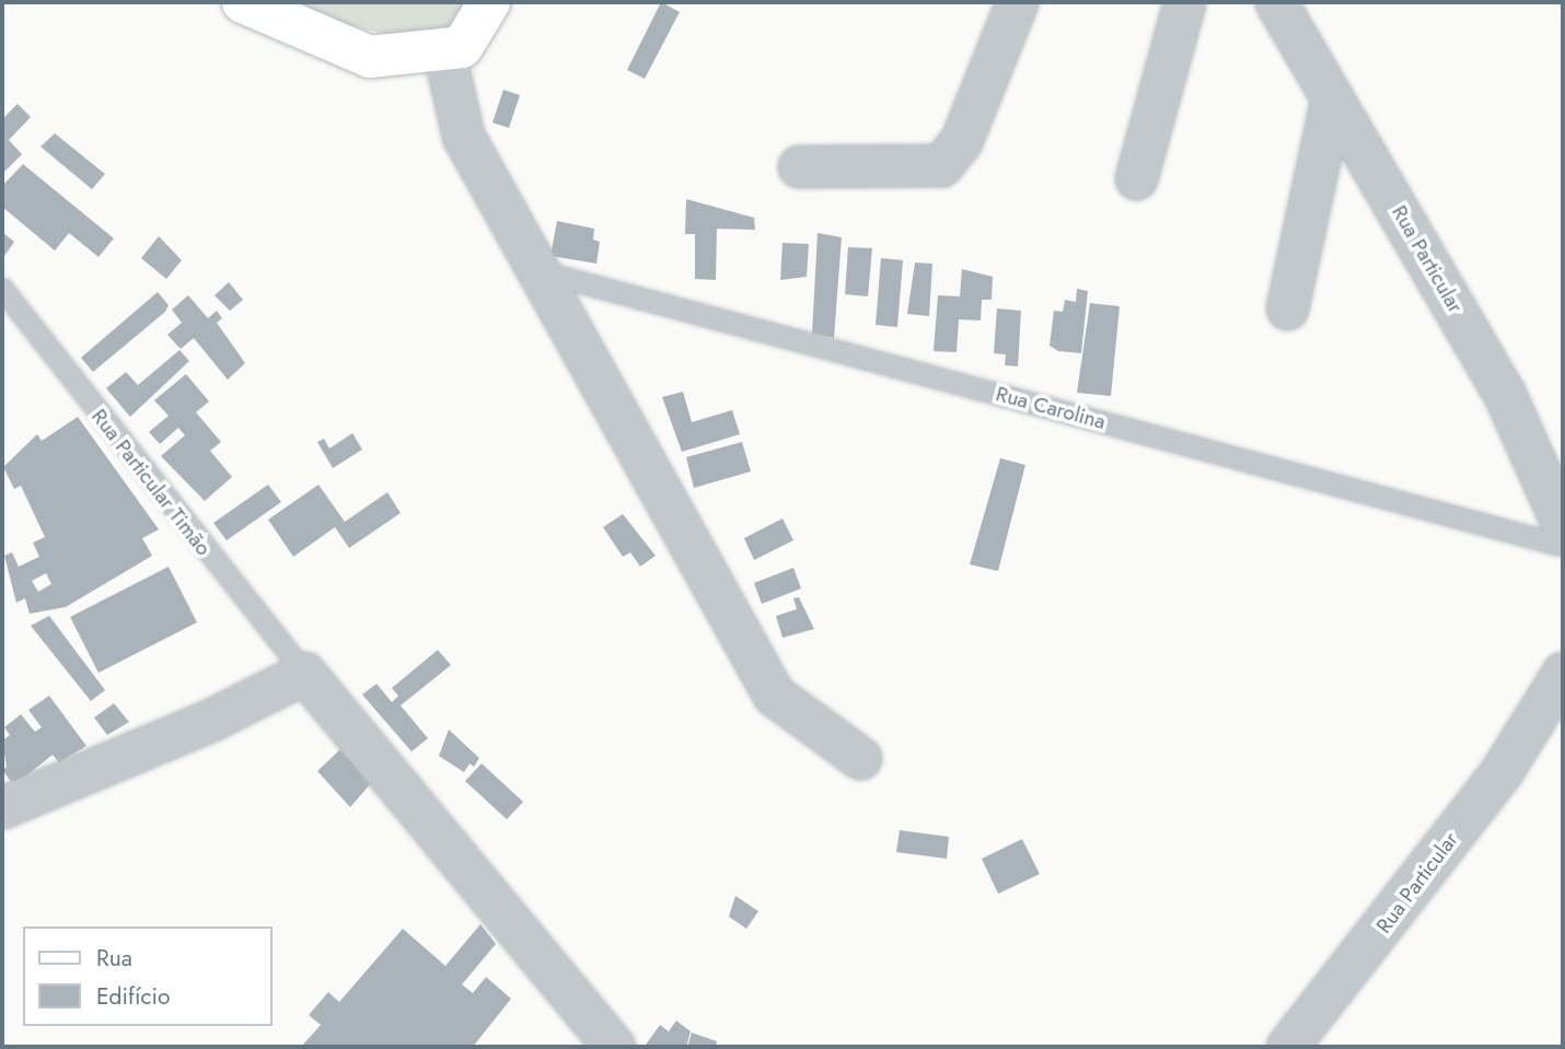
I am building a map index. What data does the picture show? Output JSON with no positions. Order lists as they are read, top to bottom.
{
  "streets": {
    "street": ["Rua Particular", "Rua Particular Timão"],
    "lane": ["Rua Carolina"]
  },
  "legend": ["Rua", "Edifício"]
}
